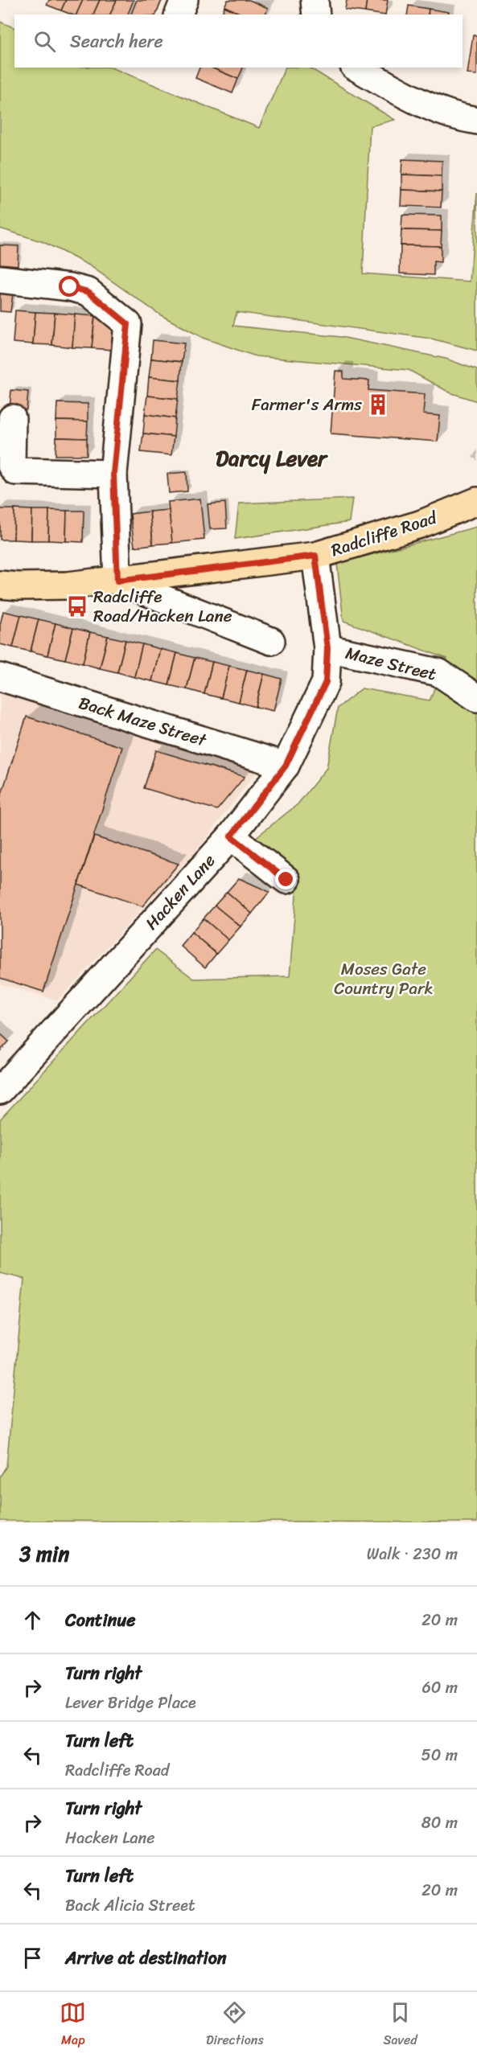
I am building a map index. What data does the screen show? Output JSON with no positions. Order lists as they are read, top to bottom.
{
  "streets": {
    "main road": ["Radcliffe Road"],
    "street": ["Maze Street", "Back Maze Street", "Hacken Lane"]
  },
  "crossings": [
    ["Radcliffe Road", "Hacken Lane"],
    ["Maze Street", "Hacken Lane"],
    ["Back Maze Street", "Hacken Lane"]
  ],
  "districts": ["Darcy Lever"],
  "parks": ["Moses Gate Country Park"],
  "places": {
    "building": ["Farmer's Arms"],
    "bus stop": ["Radcliffe Road/Hacken Lane"]
  },
  "page": {
    "search": "Search here",
    "heading": ["3 min", "Walk · 230 m"],
    "list": [
      ["Continue", "20 m"],
      ["Turn right", "Lever Bridge Place", "60 m"],
      ["Turn left", "Radcliffe Road", "50 m"],
      ["Turn right", "Hacken Lane", "80 m"],
      ["Turn left", "Back Alicia Street", "20 m"],
      "Arrive at destination"
    ],
    "nav": ["Map", "Directions", "Saved"]
  }
}
